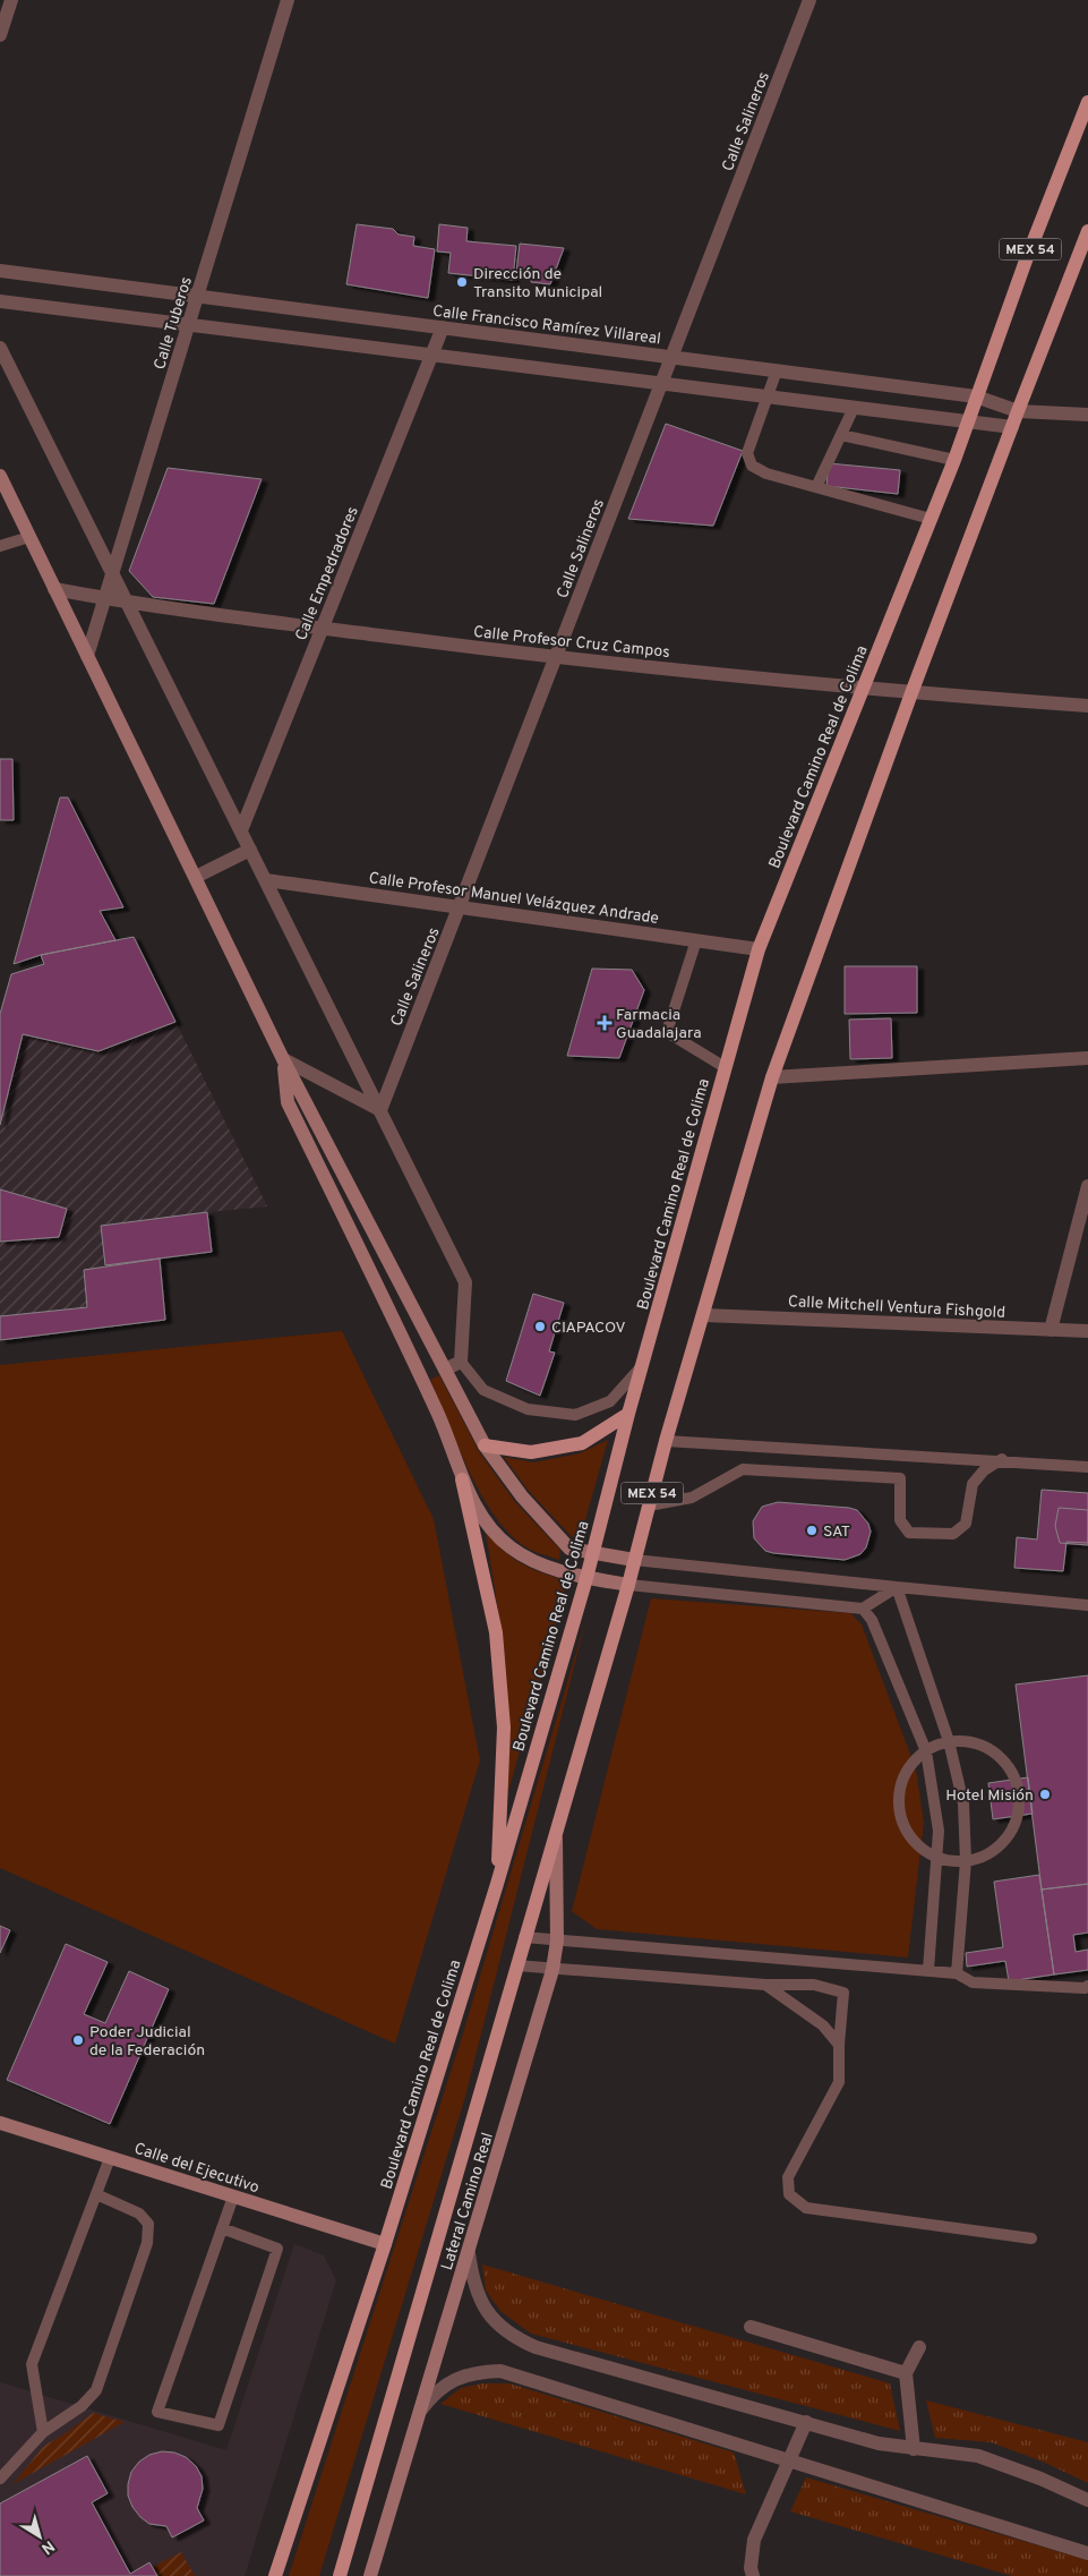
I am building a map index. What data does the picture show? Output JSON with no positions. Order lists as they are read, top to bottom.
{
  "streets": {
    "main road": ["MEX 54", "Boulevard Camino Real de Colima"],
    "street": [
      "Calle Salineros",
      "Calle Tuberos",
      "Calle Francisco Ramírez Villareal",
      "Calle Empedradores",
      "Calle Profesor Cruz Campos",
      "Calle Profesor Manuel Velázquez Andrade",
      "Calle Mitchell Ventura Fishgold",
      "Calle del Ejecutivo",
      "Lateral Camino Real"
    ]
  },
  "crossings": [
    ["Calle Salineros", "Calle Francisco Ramírez Villareal"],
    ["Calle Salineros", "Calle Profesor Cruz Campos"],
    ["Calle Salineros", "Calle Profesor Manuel Velázquez Andrade"],
    ["MEX 54", "Calle Francisco Ramírez Villareal"],
    ["MEX 54", "Calle Profesor Cruz Campos"],
    ["MEX 54", "Calle Mitchell Ventura Fishgold"],
    ["MEX 54", "Lateral Camino Real"],
    ["Calle Tuberos", "Calle Francisco Ramírez Villareal"],
    ["Calle Tuberos", "Calle Profesor Cruz Campos"],
    ["Calle Francisco Ramírez Villareal", "Calle Empedradores"],
    ["Calle Francisco Ramírez Villareal", "Boulevard Camino Real de Colima"],
    ["Calle Empedradores", "Calle Profesor Cruz Campos"],
    ["Calle Profesor Cruz Campos", "Boulevard Camino Real de Colima"],
    ["Boulevard Camino Real de Colima", "Calle Profesor Manuel Velázquez Andrade"],
    ["Boulevard Camino Real de Colima", "Calle del Ejecutivo"]
  ],
  "places": {
    "other": [
      "Dirección de Transito Municipal",
      "CIAPACOV",
      "SAT",
      "Hotel Misión",
      "Poder Judicial de la Federación"
    ],
    "health": ["Farmacia Guadalajara"]
  },
  "north": "bottom right"
}
